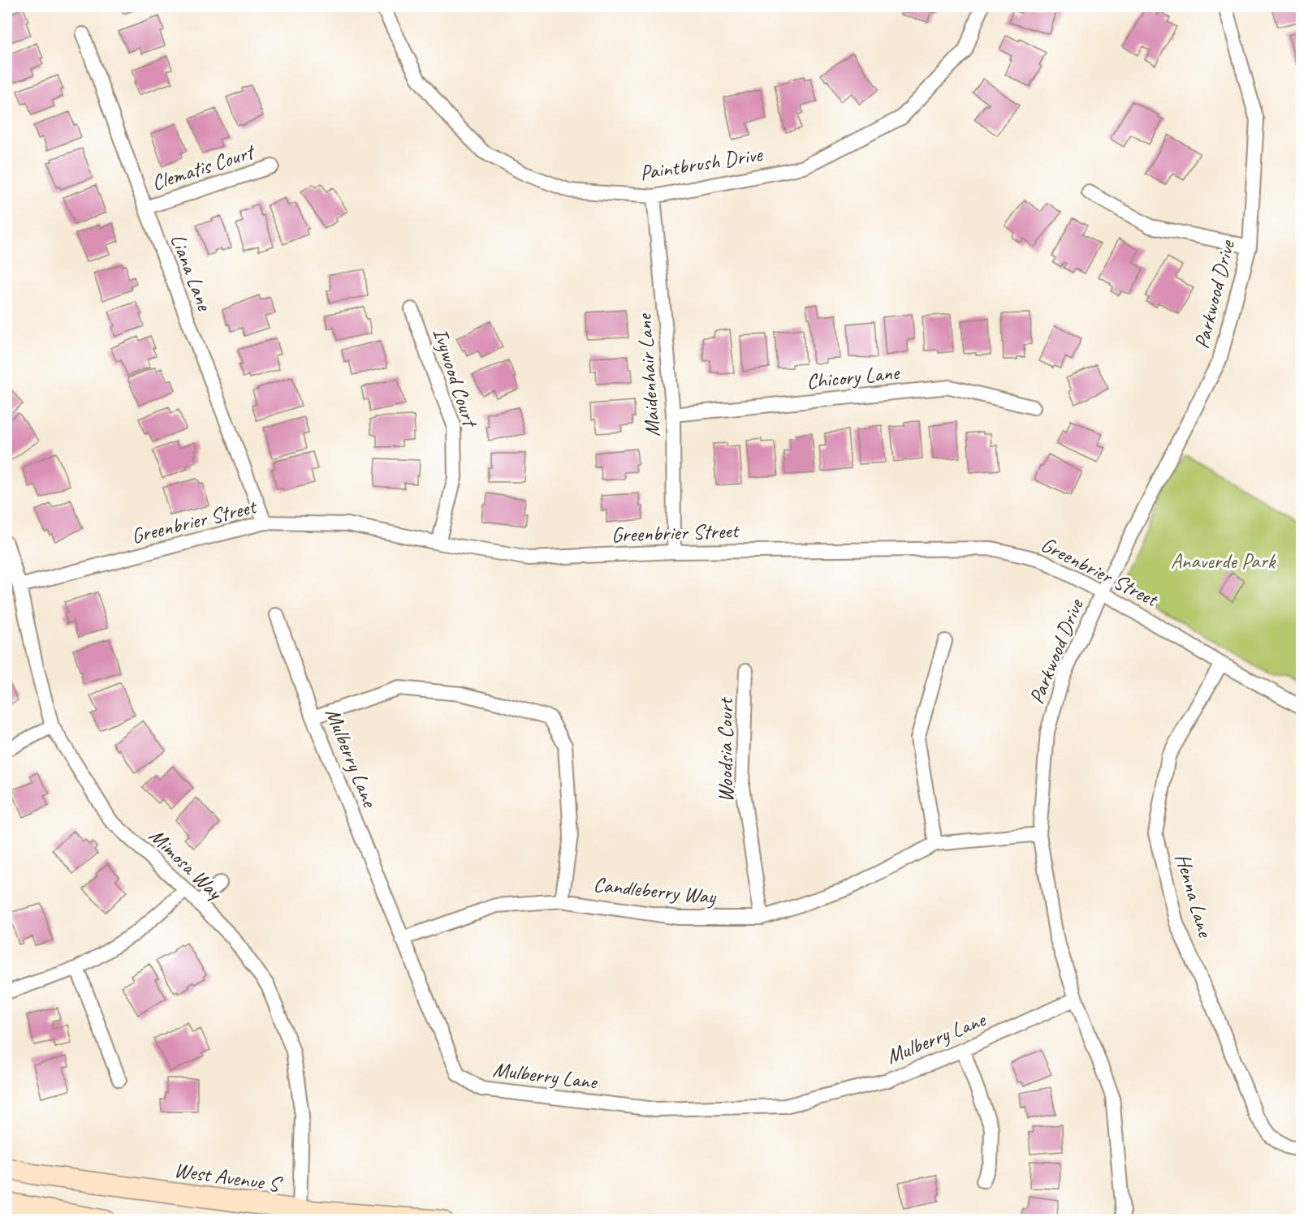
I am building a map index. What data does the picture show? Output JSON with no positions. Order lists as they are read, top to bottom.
{
  "streets": {
    "street": [
      "Paintbrush Drive",
      "Clematis Court",
      "Liana Lane",
      "Parkwood Drive",
      "Maidenhair Lane",
      "Ivywood Court",
      "Chicory Lane",
      "Greenbrier Street",
      "Woodsia Court",
      "Mulberry Lane",
      "Mimosa Way",
      "Candleberry Way",
      "Henna Lane",
      "West Avenue S"
    ]
  },
  "crossings": [
    ["Paintbrush Drive", "Maidenhair Lane"],
    ["Clematis Court", "Liana Lane"],
    ["Liana Lane", "Greenbrier Street"],
    ["Parkwood Drive", "Greenbrier Street"],
    ["Parkwood Drive", "Mulberry Lane"],
    ["Parkwood Drive", "Candleberry Way"],
    ["Maidenhair Lane", "Chicory Lane"],
    ["Maidenhair Lane", "Greenbrier Street"],
    ["Ivywood Court", "Greenbrier Street"],
    ["Greenbrier Street", "Mimosa Way"],
    ["Greenbrier Street", "Henna Lane"],
    ["Woodsia Court", "Candleberry Way"],
    ["Mulberry Lane", "Candleberry Way"],
    ["Mimosa Way", "West Avenue S"]
  ],
  "parks": ["Anaverde Park"]
}
